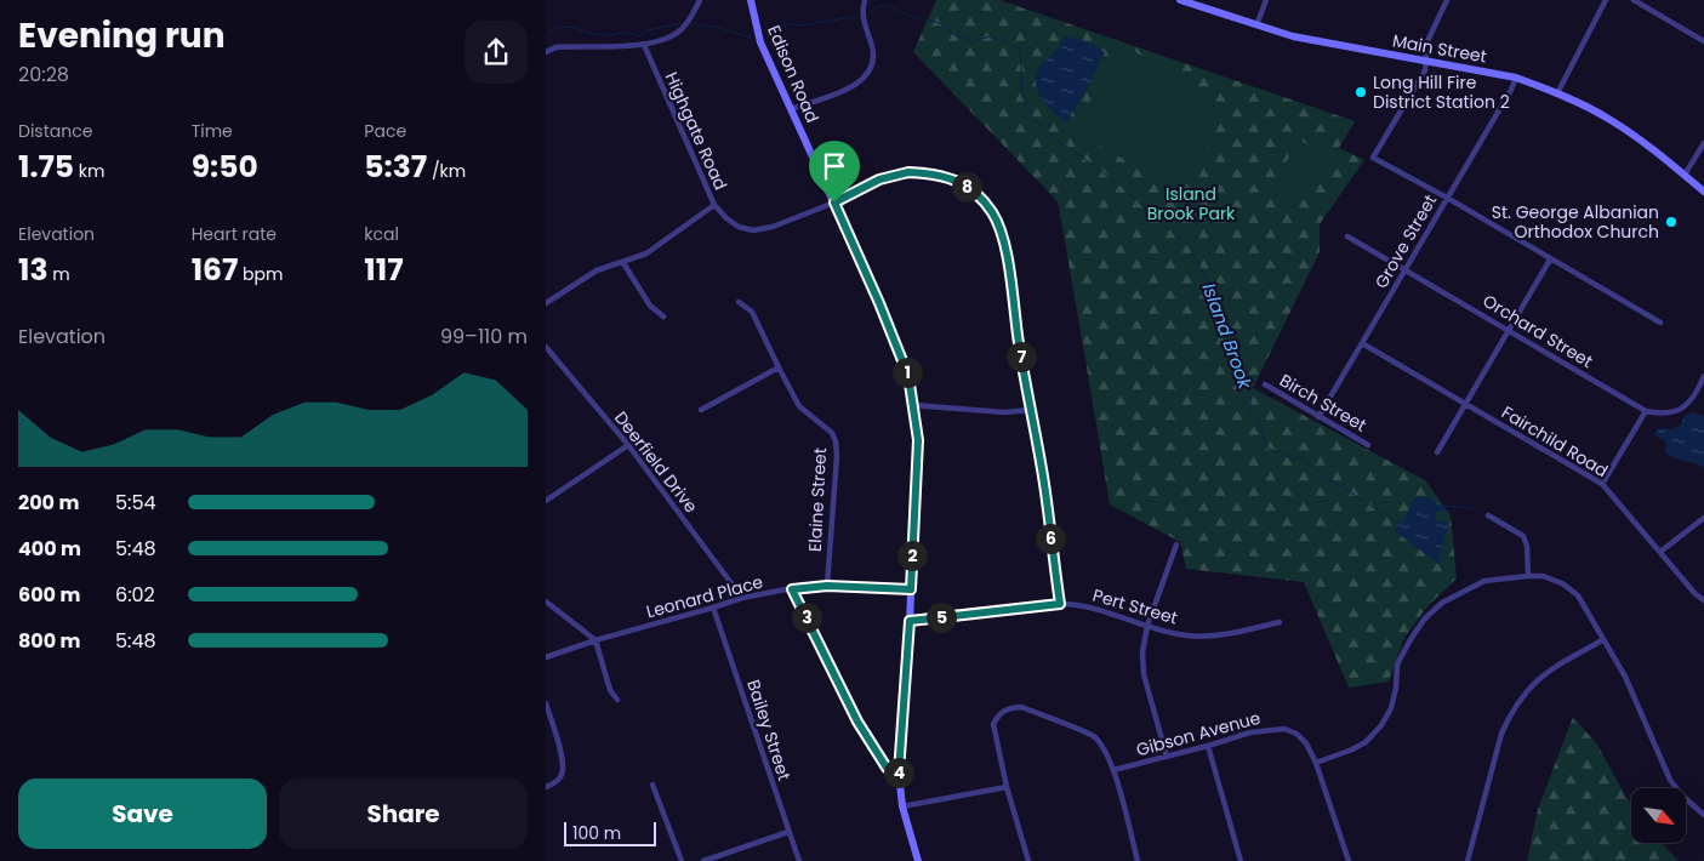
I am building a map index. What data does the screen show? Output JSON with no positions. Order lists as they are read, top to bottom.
{
  "streets": {
    "street": [
      "Main Street",
      "Edison Road",
      "Highgate Road",
      "Grove Street",
      "Orchard Street",
      "Birch Street",
      "Fairchild Road",
      "Deerfield Drive",
      "Elaine Street",
      "Leonard Place",
      "Pert Street",
      "Bailey Street",
      "Gibson Avenue"
    ]
  },
  "crossings": [
    ["Main Street", "Grove Street"],
    ["Edison Road", "Highgate Road"],
    ["Edison Road", "Leonard Place"],
    ["Edison Road", "Pert Street"],
    ["Highgate Road", "Pert Street"],
    ["Grove Street", "Orchard Street"],
    ["Grove Street", "Birch Street"],
    ["Grove Street", "Fairchild Road"],
    ["Deerfield Drive", "Leonard Place"],
    ["Elaine Street", "Leonard Place"],
    ["Leonard Place", "Bailey Street"]
  ],
  "water": ["Island Brook"],
  "parks": ["Island Brook Park"],
  "places": ["Long Hill Fire District Station 2", "St. George Albanian Orthodox Church"],
  "scale_bar": "100 m",
  "north": "bottom right",
  "page": {
    "heading": ["Evening run", "20:28"],
    "stats": [
      ["Distance", "1.75 km"],
      ["Time", "9:50"],
      ["Pace", "5:37 /km"],
      ["Elevation", "13 m"],
      ["Heart rate", "167 bpm"],
      ["kcal", "117"]
    ],
    "pins": [
      "8",
      "7",
      "1",
      "6",
      "2",
      "3",
      "5",
      "4"
    ],
    "chart": ["Elevation", "99–110 m"],
    "list": [
      {
        "name": "200 m",
        "note": "5:54"
      },
      {
        "name": "400 m",
        "note": "5:48"
      },
      {
        "name": "600 m",
        "note": "6:02"
      },
      {
        "name": "800 m",
        "note": "5:48"
      }
    ],
    "buttons": ["Save", "Share"],
    "scale": "100 m"
  }
}
